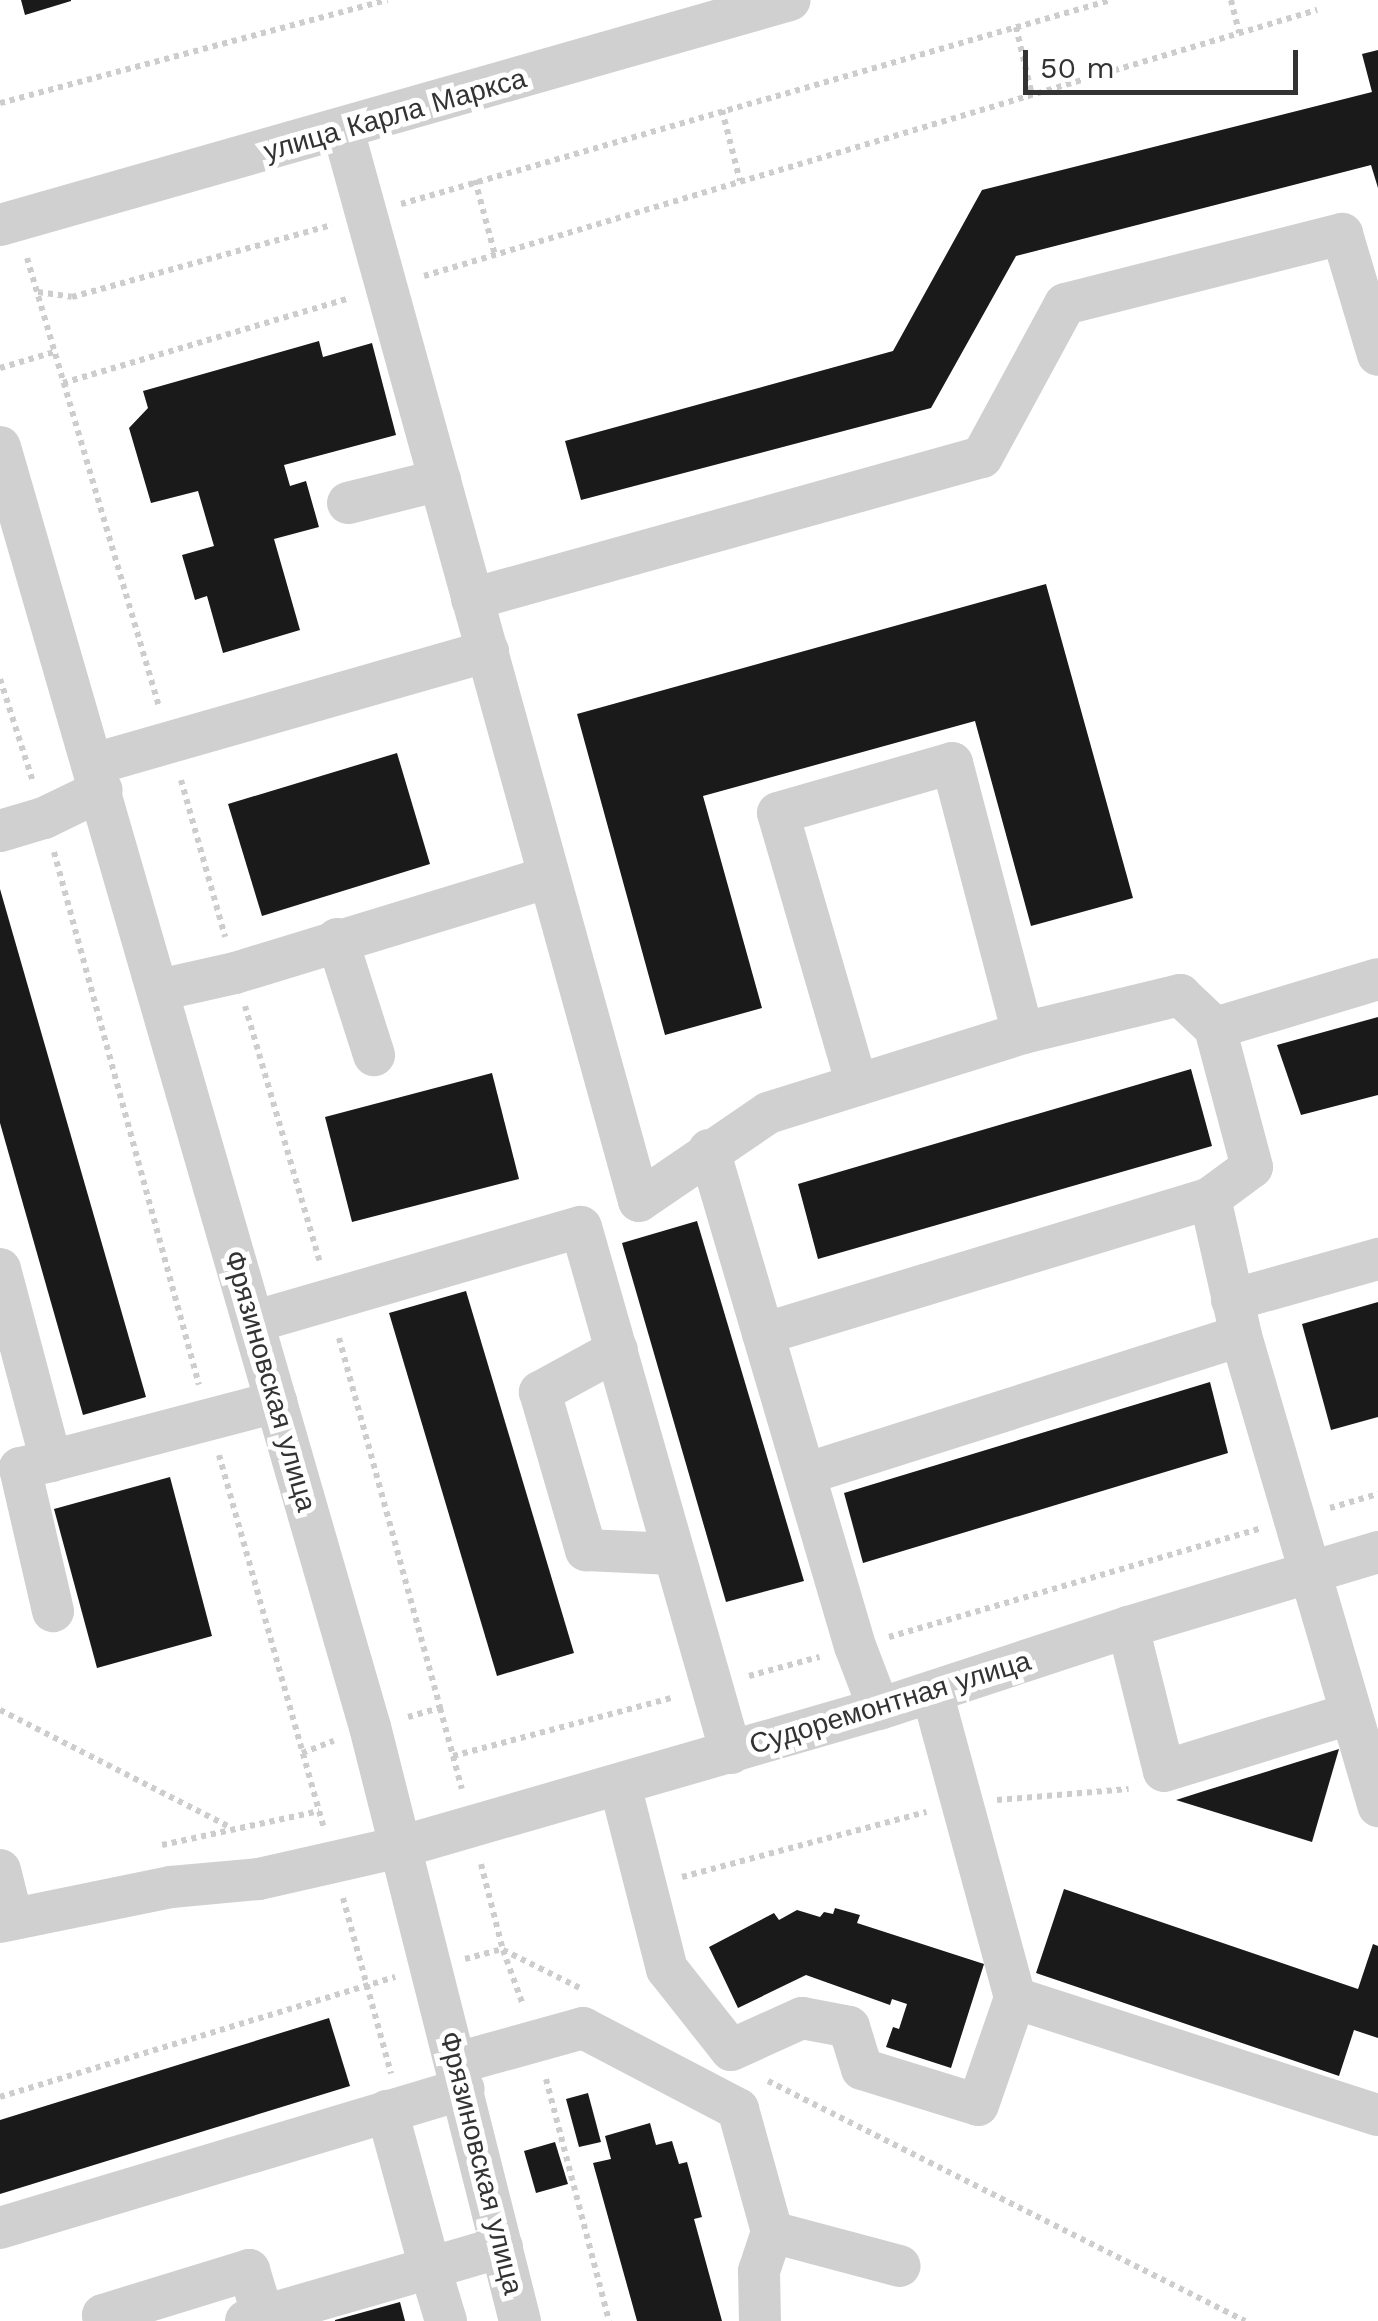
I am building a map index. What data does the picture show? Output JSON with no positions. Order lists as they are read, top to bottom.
{
  "streets": {
    "street": ["улица Карла Маркса", "Фрязиновская улица", "Судоремонтная улица"]
  },
  "crossings": [
    ["Фрязиновская улица", "Судоремонтная улица"]
  ],
  "scale_bar": "50 m"
}
